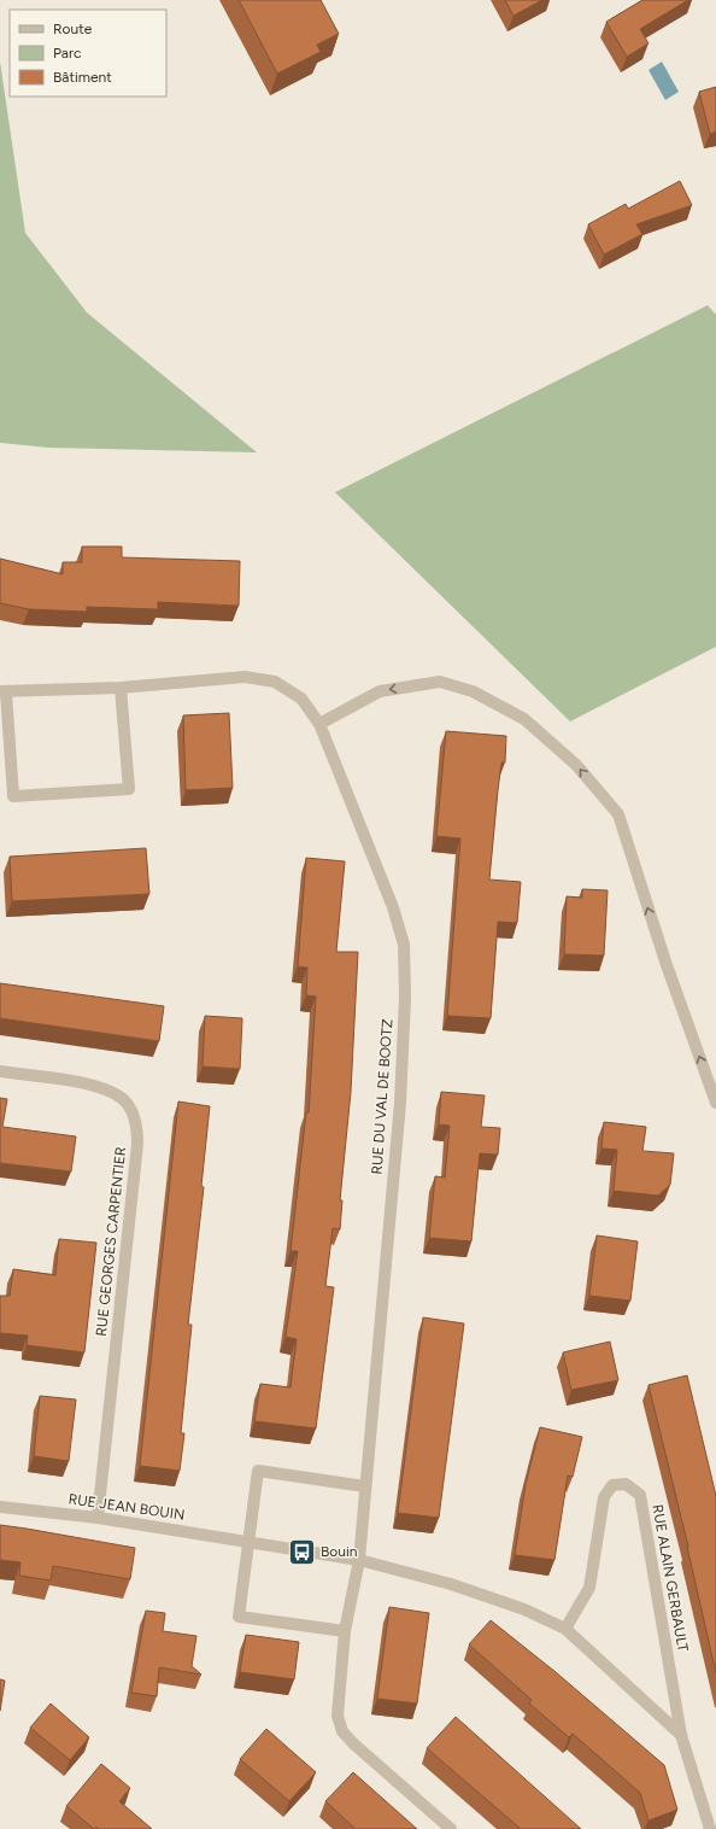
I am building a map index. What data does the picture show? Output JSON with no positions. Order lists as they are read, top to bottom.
{
  "streets": {
    "street": [
      "RUE DU VAL DE BOOTZ",
      "RUE GEORGES CARPENTIER",
      "RUE JEAN BOUIN",
      "RUE ALAIN GERBAULT"
    ]
  },
  "crossings": [
    ["RUE DU VAL DE BOOTZ", "RUE JEAN BOUIN"],
    ["RUE GEORGES CARPENTIER", "RUE JEAN BOUIN"]
  ],
  "places": {
    "bus stop": ["Bouin"]
  },
  "legend": ["Route", "Parc", "Bâtiment"]
}
